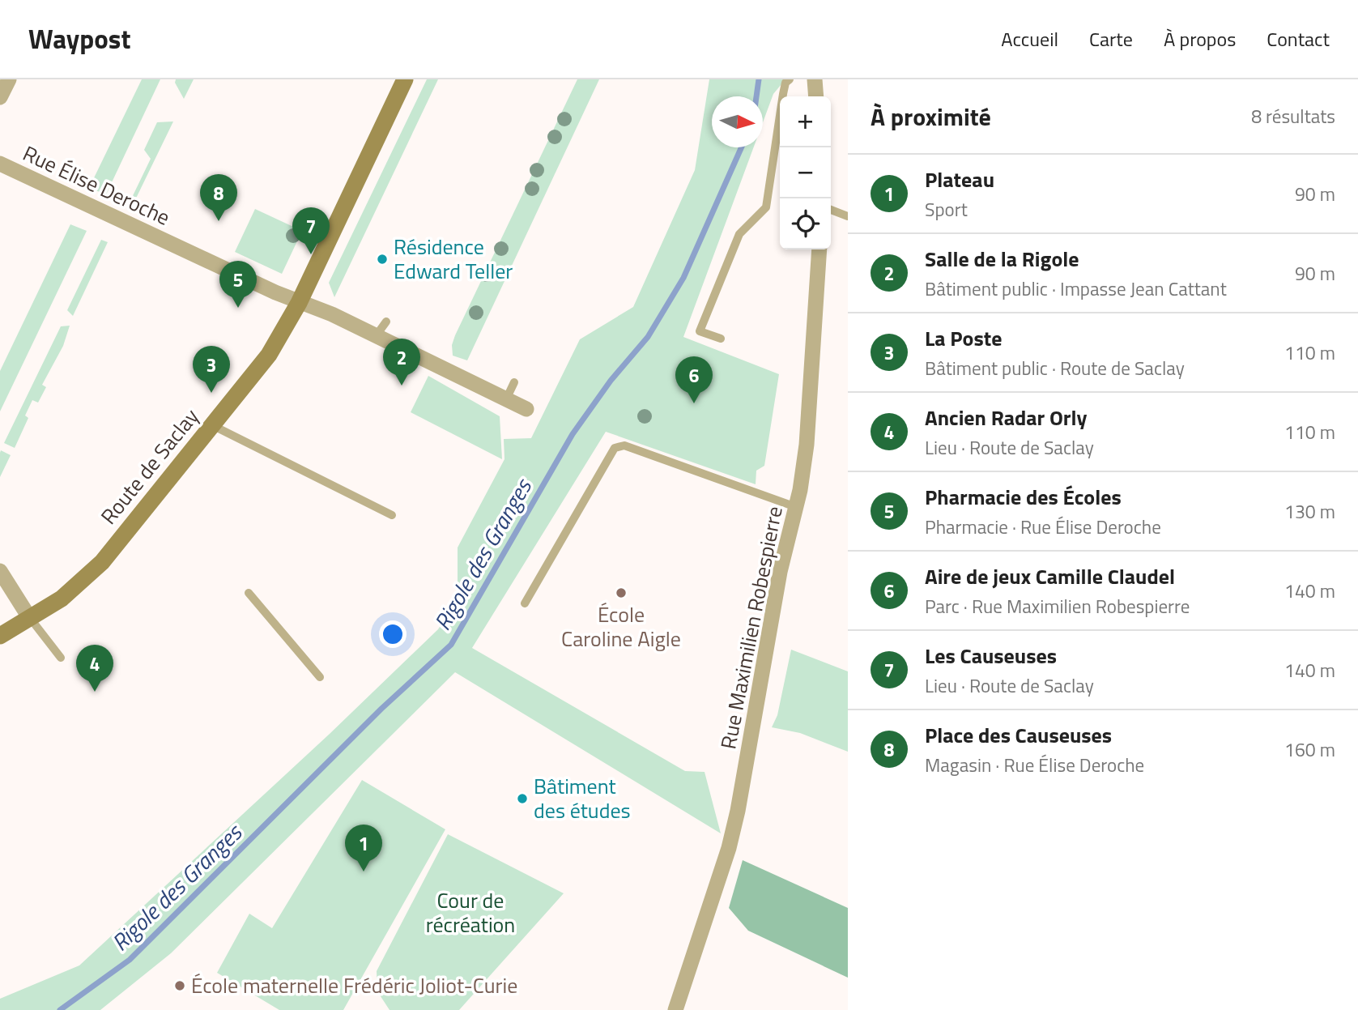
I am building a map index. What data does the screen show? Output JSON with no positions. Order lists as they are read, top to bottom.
{
  "streets": {
    "main road": ["Route de Saclay"],
    "street": ["Rue Élise Deroche", "Rue Maximilien Robespierre"]
  },
  "crossings": [
    ["Rue Élise Deroche", "Route de Saclay"]
  ],
  "water": ["Rigole des Granges"],
  "parks": ["Cour de récréation"],
  "places": [
    "Résidence Edward Teller",
    "École Caroline Aigle",
    "Bâtiment des études",
    "École maternelle Frédéric Joliot-Curie"
  ],
  "north": "right",
  "page": {
    "header": "Waypost",
    "nav": [
      "Accueil",
      "Carte",
      "À propos",
      "Contact"
    ],
    "heading": ["À proximité", "8 résultats"],
    "map_buttons": ["+", "−"],
    "list": [
      {
        "mark": "1",
        "name": "Plateau",
        "note": "Sport",
        "value": "90 m"
      },
      {
        "mark": "2",
        "name": "Salle de la Rigole",
        "note": "Bâtiment public · Impasse Jean Cattant",
        "value": "90 m"
      },
      {
        "mark": "3",
        "name": "La Poste",
        "note": "Bâtiment public · Route de Saclay",
        "value": "110 m"
      },
      {
        "mark": "4",
        "name": "Ancien Radar Orly",
        "note": "Lieu · Route de Saclay",
        "value": "110 m"
      },
      {
        "mark": "5",
        "name": "Pharmacie des Écoles",
        "note": "Pharmacie · Rue Élise Deroche",
        "value": "130 m"
      },
      {
        "mark": "6",
        "name": "Aire de jeux Camille Claudel",
        "note": "Parc · Rue Maximilien Robespierre",
        "value": "140 m"
      },
      {
        "mark": "7",
        "name": "Les Causeuses",
        "note": "Lieu · Route de Saclay",
        "value": "140 m"
      },
      {
        "mark": "8",
        "name": "Place des Causeuses",
        "note": "Magasin · Rue Élise Deroche",
        "value": "160 m"
      }
    ],
    "pins": [
      "8",
      "7",
      "5",
      "2",
      "3",
      "6",
      "4",
      "1"
    ]
  }
}
